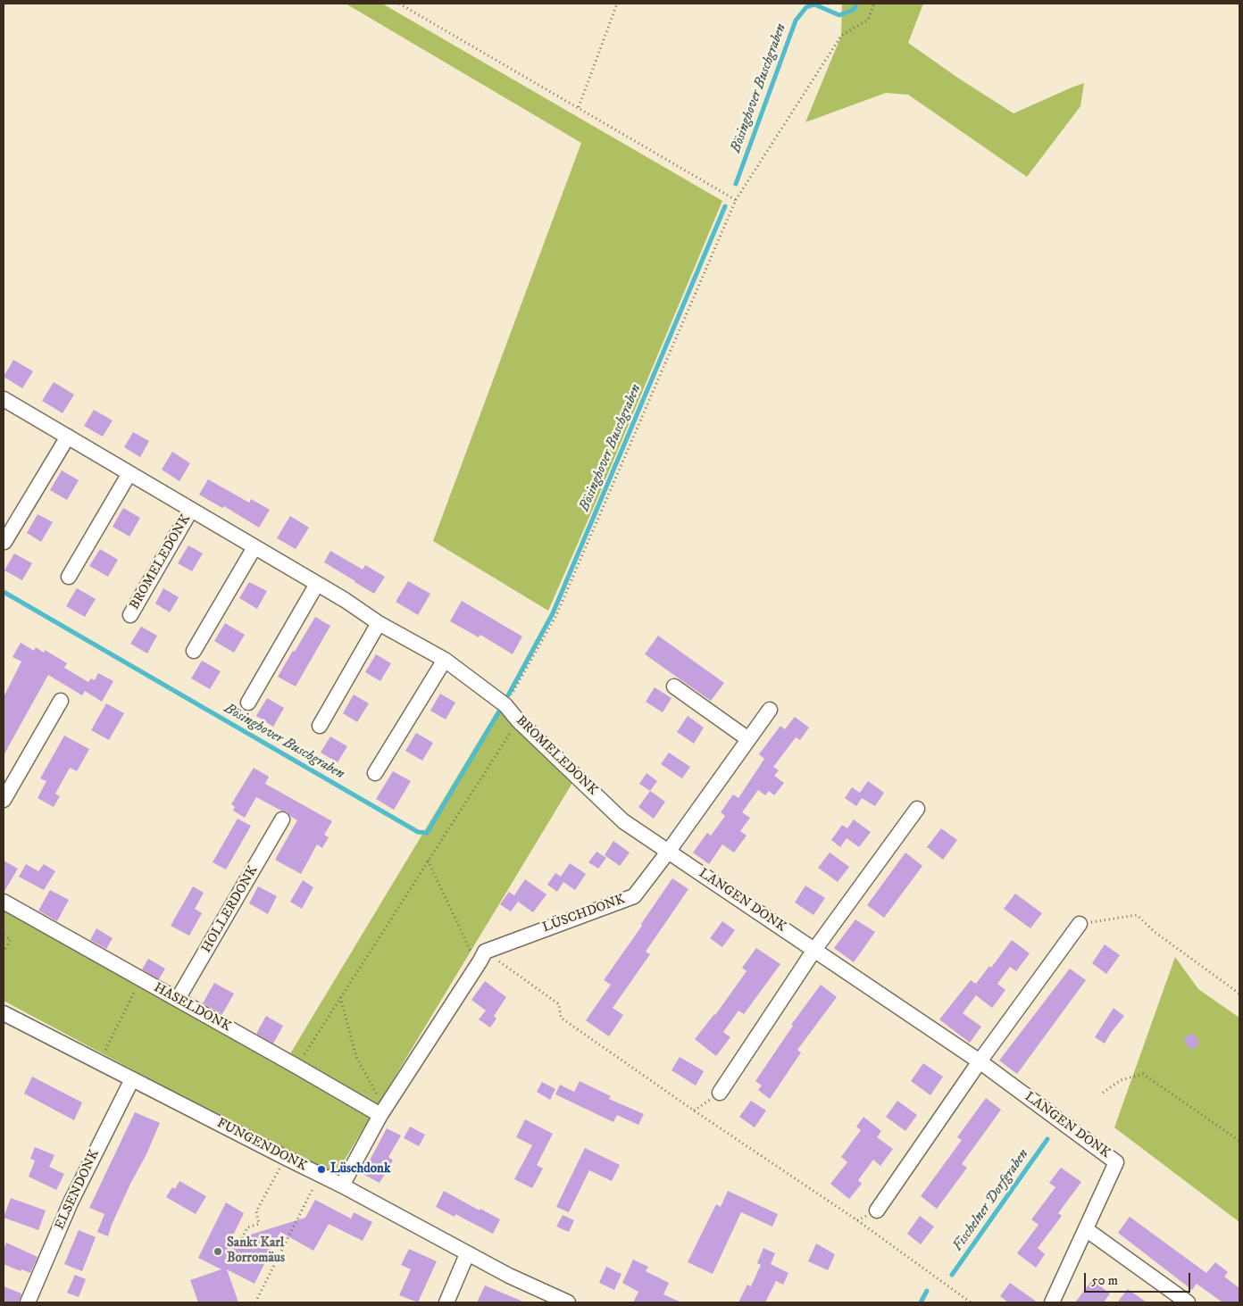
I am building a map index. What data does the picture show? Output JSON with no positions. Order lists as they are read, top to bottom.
{
  "streets": {
    "street": [
      "BROMELEDONK",
      "LANGEN DONK",
      "HOLLERDONK",
      "LÜSCHDONK",
      "HASELDONK",
      "FUNGENDONK",
      "ELSENDONK"
    ]
  },
  "crossings": [
    ["BROMELEDONK", "LANGEN DONK"],
    ["BROMELEDONK", "LÜSCHDONK"],
    ["LANGEN DONK", "LÜSCHDONK"],
    ["HOLLERDONK", "HASELDONK"],
    ["FUNGENDONK", "ELSENDONK"]
  ],
  "water": ["Bösinghover Buschgraben", "Fischelner Dorfgraben"],
  "places": ["Lüschdonk", "Sankt Karl Borromäus"],
  "scale_bar": "50 m"
}
